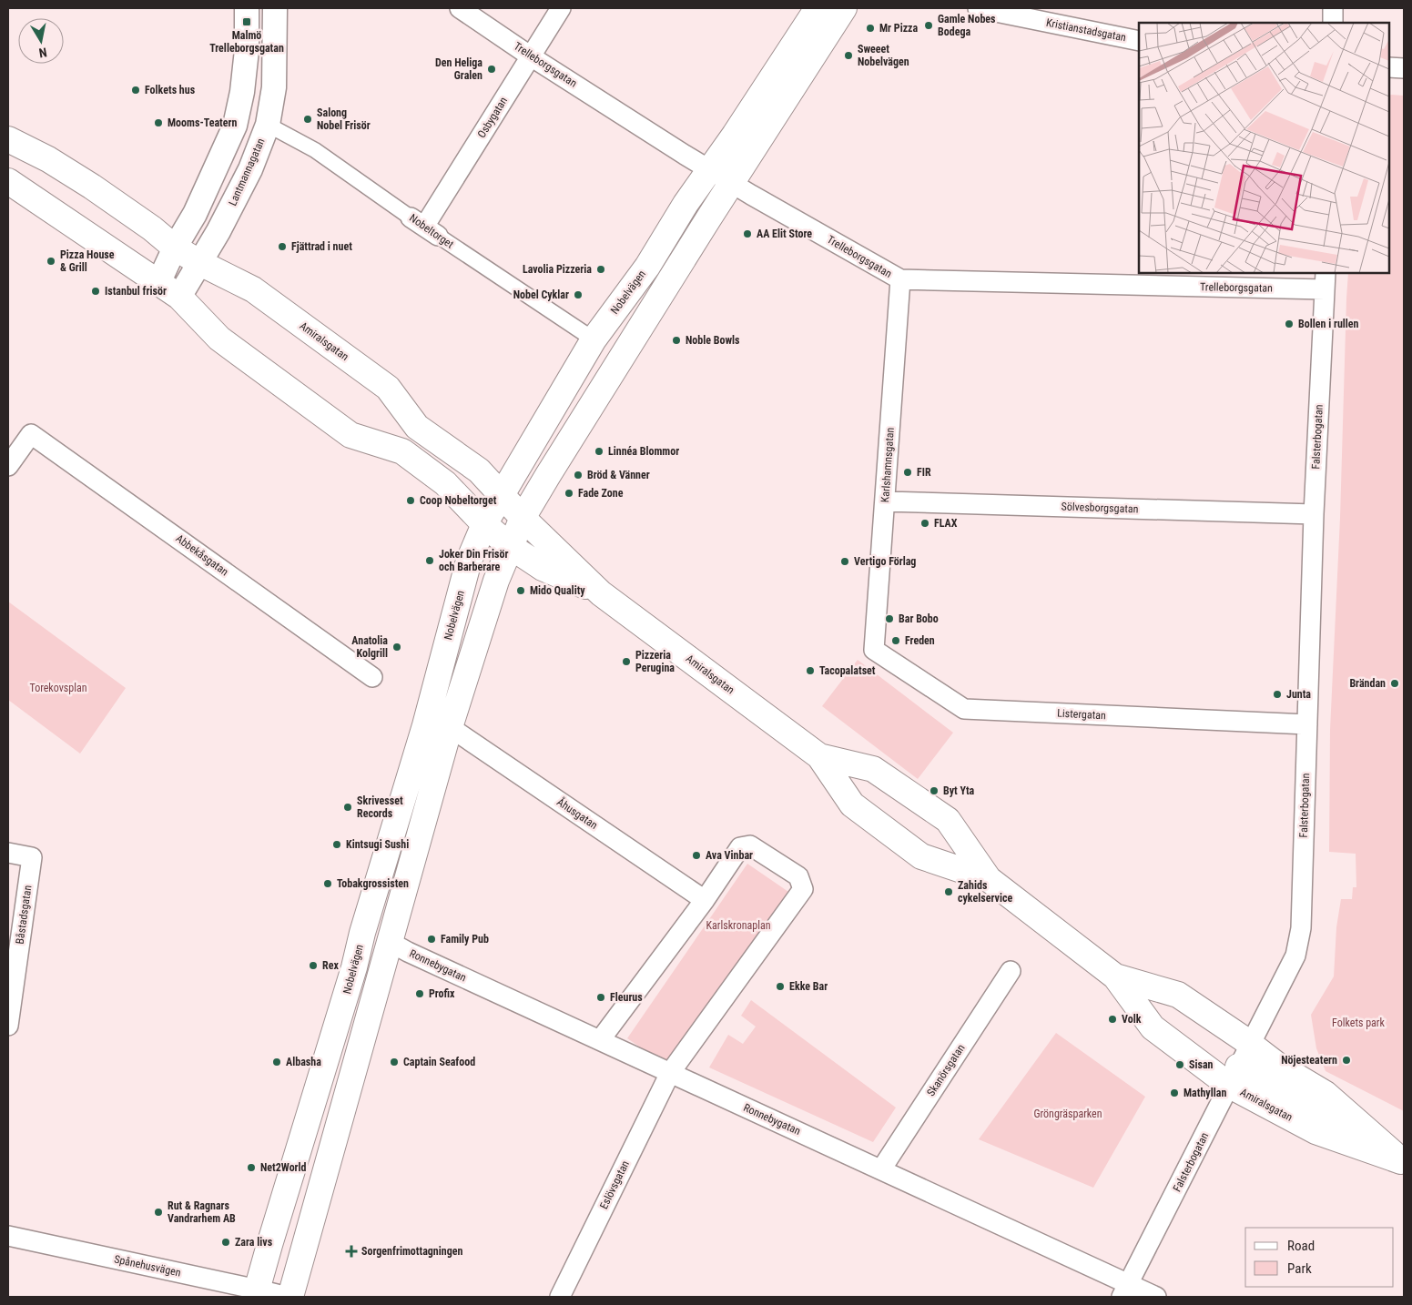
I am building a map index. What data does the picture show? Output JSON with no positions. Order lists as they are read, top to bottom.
{
  "streets": {
    "main road": ["Nobelvägen", "Amiralsgatan"],
    "street": [
      "Kristianstadsgatan",
      "Trelleborgsgatan",
      "Osbygatan",
      "Lantmannagatan",
      "Nobeltorget",
      "Falsterbogatan",
      "Karlshamnsgatan",
      "Sölvesborgsgatan",
      "Abbekåsgatan",
      "Listergatan",
      "Åhusgatan",
      "Båstadsgatan",
      "Ronnebygatan",
      "Skanörsgatan",
      "Eslövsgatan",
      "Spånehusvägen"
    ]
  },
  "crossings": [
    ["Trelleborgsgatan", "Osbygatan"],
    ["Trelleborgsgatan", "Nobelvägen"],
    ["Trelleborgsgatan", "Falsterbogatan"],
    ["Trelleborgsgatan", "Karlshamnsgatan"],
    ["Osbygatan", "Nobeltorget"],
    ["Lantmannagatan", "Nobeltorget"],
    ["Lantmannagatan", "Amiralsgatan"],
    ["Nobeltorget", "Nobelvägen"],
    ["Nobelvägen", "Amiralsgatan"],
    ["Nobelvägen", "Spånehusvägen"],
    ["Amiralsgatan", "Falsterbogatan"],
    ["Falsterbogatan", "Sölvesborgsgatan"],
    ["Falsterbogatan", "Listergatan"],
    ["Falsterbogatan", "Ronnebygatan"],
    ["Karlshamnsgatan", "Sölvesborgsgatan"],
    ["Karlshamnsgatan", "Listergatan"],
    ["Ronnebygatan", "Skanörsgatan"],
    ["Ronnebygatan", "Eslövsgatan"]
  ],
  "parks": [
    "Torekovsplan",
    "Karlskronaplan",
    "Folkets park",
    "Gröngräsparken"
  ],
  "places": {
    "transit": ["Malmö Trelleborgsgatan"],
    "other": [
      "Gamle Nobes Bodega",
      "Mr Pizza",
      "Sweeet Nobelvägen",
      "Den Heliga Gralen",
      "Folkets hus",
      "Salong Nobel Frisör",
      "Mooms-Teatern",
      "AA Elit Store",
      "Fjättrad i nuet",
      "Pizza House & Grill",
      "Lavolia Pizzeria",
      "Istanbul frisör",
      "Nobel Cyklar",
      "Bollen i rullen",
      "Noble Bowls",
      "Linnéa Blommor",
      "FIR",
      "Bröd & Vänner",
      "Fade Zone",
      "Coop Nobeltorget",
      "FLAX",
      "Joker Din Frisör och Barberare",
      "Vertigo Förlag",
      "Mido Quality",
      "Bar Bobo",
      "Freden",
      "Anatolia Kolgrill",
      "Pizzeria Perugina",
      "Tacopalatset",
      "Brändan",
      "Junta",
      "Byt Yta",
      "Skrivesset Records",
      "Kintsugi Sushi",
      "Ava Vinbar",
      "Tobakgrossisten",
      "Zahids cykelservice",
      "Family Pub",
      "Rex",
      "Ekke Bar",
      "Profix",
      "Fleurus",
      "Volk",
      "Nöjesteatern",
      "Albasha",
      "Captain Seafood",
      "Sisan",
      "Mathyllan",
      "Net2World",
      "Rut & Ragnars Vandrarhem AB",
      "Zara livs"
    ],
    "health": ["Sorgenfrimottagningen"]
  },
  "legend": ["Road", "Park"],
  "north": "bottom"
}
